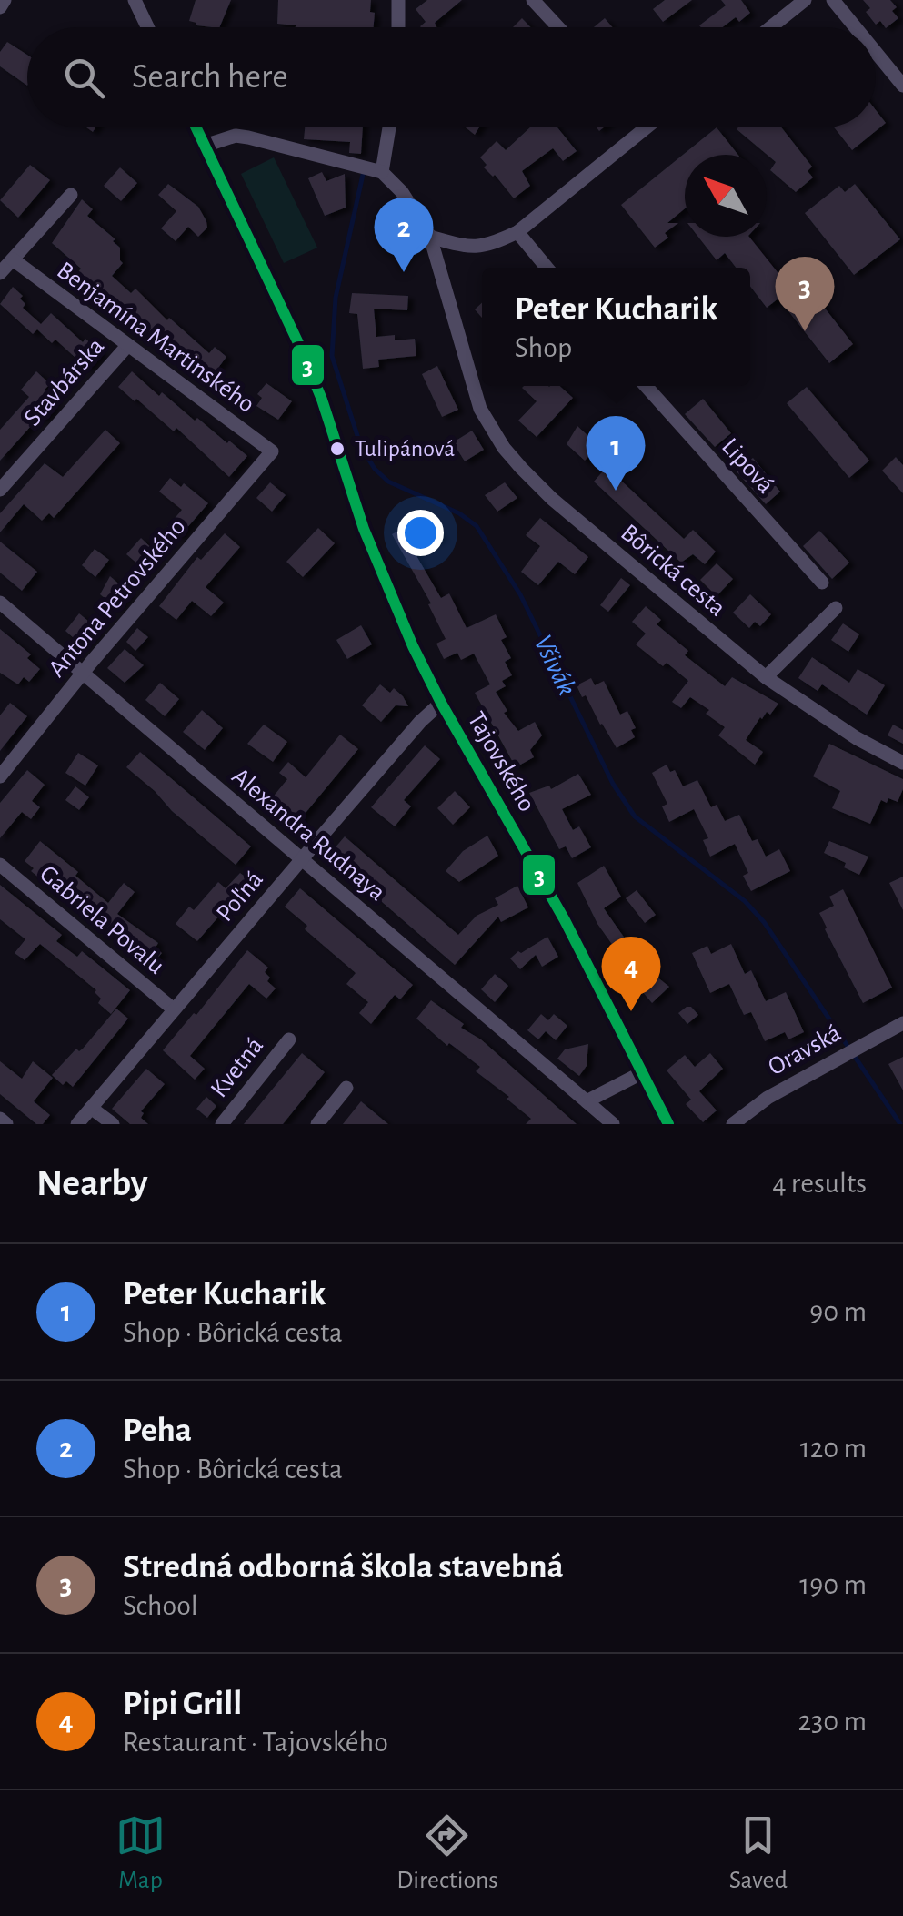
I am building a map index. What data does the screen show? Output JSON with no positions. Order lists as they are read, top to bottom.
{
  "streets": {
    "street": [
      "Benjamína Martinského",
      "Stavbárska",
      "Lipová",
      "Bôrická cesta",
      "Antona Petrovského",
      "Tajovského",
      "Alexandra Rudnaya",
      "Poľná",
      "Gabriela Povalu",
      "Oravská",
      "Kvetná"
    ]
  },
  "crossings": [
    ["Benjamína Martinského", "Stavbárska"],
    ["Benjamína Martinského", "Antona Petrovského"],
    ["Antona Petrovského", "Alexandra Rudnaya"],
    ["Tajovského", "Poľná"],
    ["Alexandra Rudnaya", "Poľná"],
    ["Poľná", "Gabriela Povalu"]
  ],
  "water": ["Všivák"],
  "places": ["Tulipánová"],
  "lines": ["transit line 3"],
  "north": "top left",
  "page": {
    "search": "Search here",
    "pins": [
      "2",
      "3",
      "1",
      "4"
    ],
    "popup": ["Peter Kucharik", "Shop"],
    "heading": ["Nearby", "4 results"],
    "list": [
      {
        "mark": "1",
        "name": "Peter Kucharik",
        "note": "Shop · Bôrická cesta",
        "value": "90 m"
      },
      {
        "mark": "2",
        "name": "Peha",
        "note": "Shop · Bôrická cesta",
        "value": "120 m"
      },
      {
        "mark": "3",
        "name": "Stredná odborná škola stavebná",
        "note": "School",
        "value": "190 m"
      },
      {
        "mark": "4",
        "name": "Pipi Grill",
        "note": "Restaurant · Tajovského",
        "value": "230 m"
      }
    ],
    "nav": ["Map", "Directions", "Saved"]
  }
}
